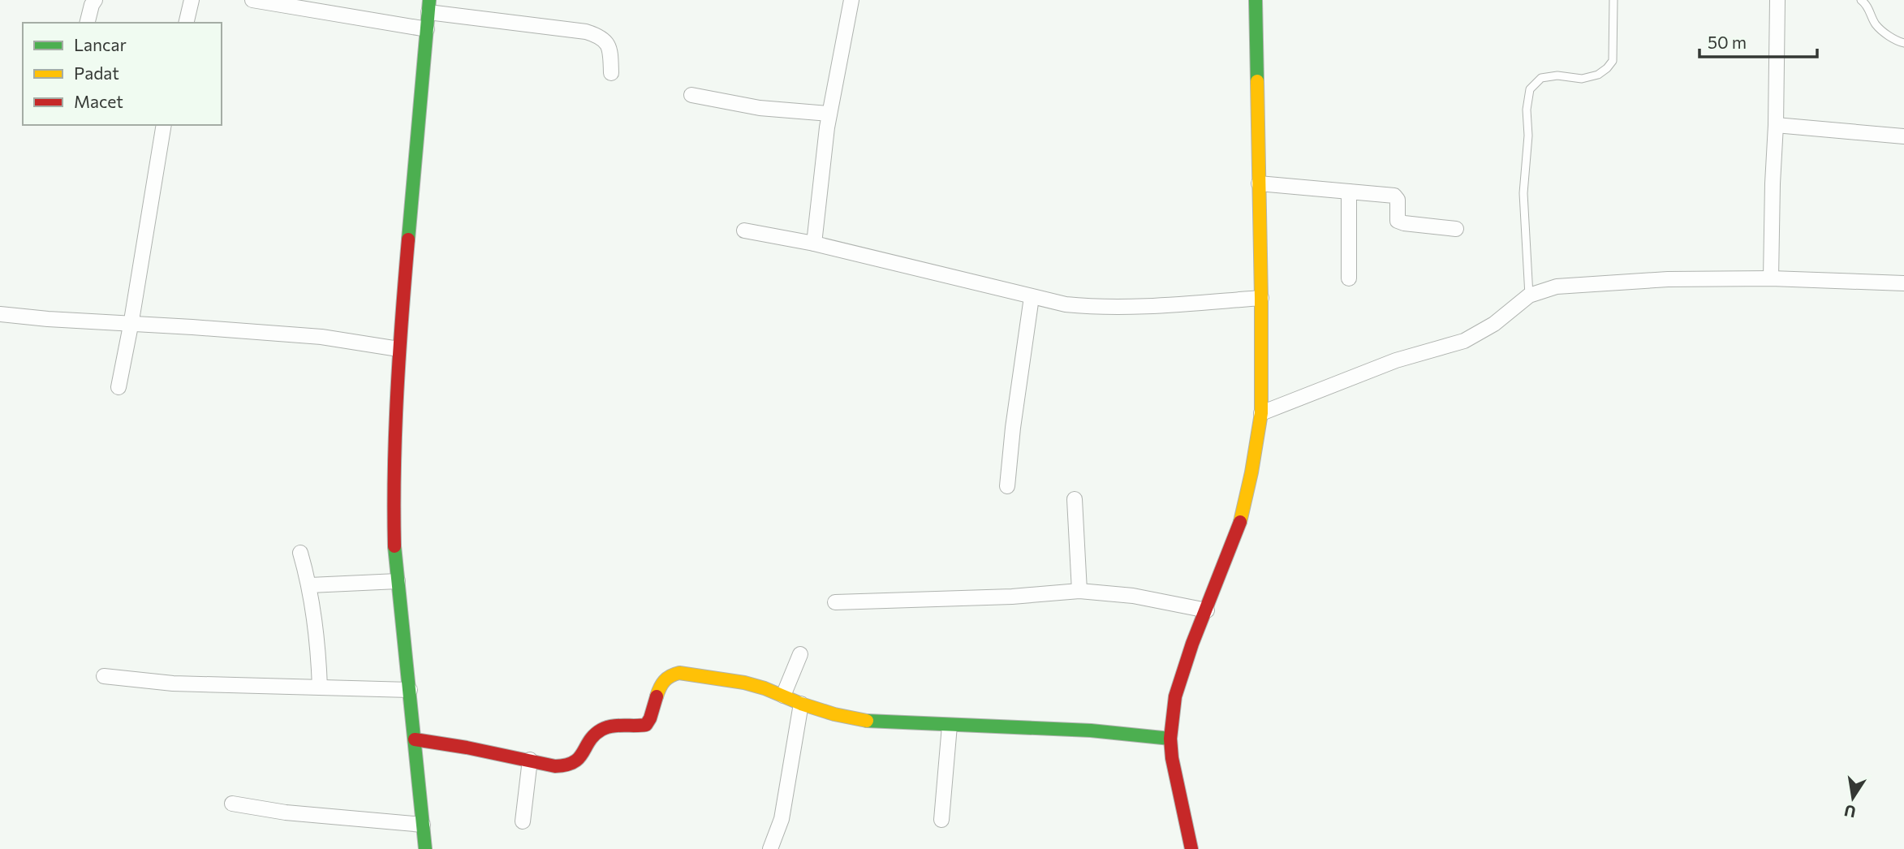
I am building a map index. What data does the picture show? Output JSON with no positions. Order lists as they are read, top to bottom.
{
  "legend": ["Lancar", "Padat", "Macet"],
  "scale_bar": "50 m",
  "north": "bottom"
}
